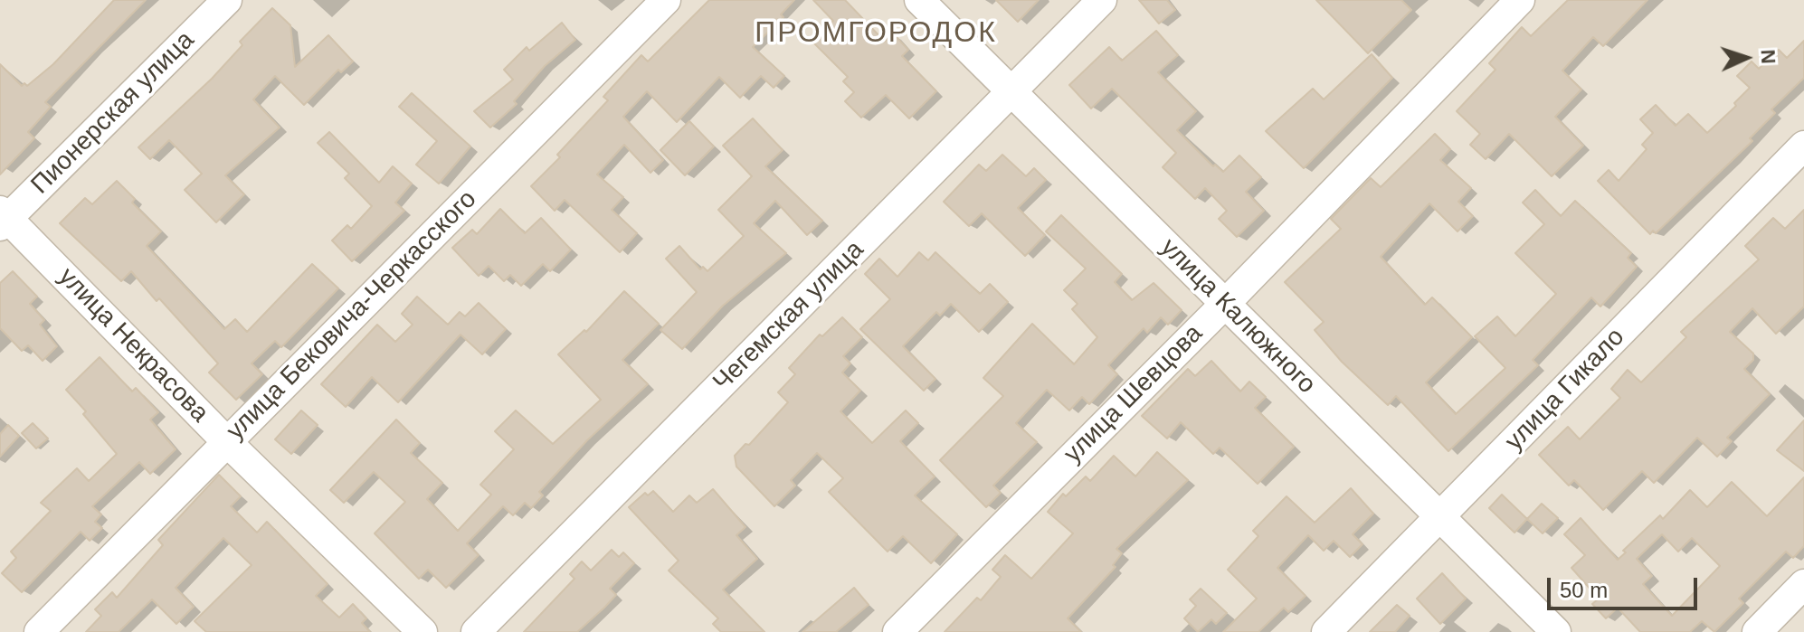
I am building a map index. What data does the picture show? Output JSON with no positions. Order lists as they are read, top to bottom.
{
  "streets": {
    "street": [
      "Пионерская улица",
      "улица Бековича-Черкасского",
      "Чегемская улица",
      "улица Калюжного",
      "улица Некрасова",
      "улица Гикало",
      "улица Шевцова"
    ]
  },
  "crossings": [
    ["Пионерская улица", "улица Некрасова"],
    ["улица Бековича-Черкасского", "улица Некрасова"],
    ["Чегемская улица", "улица Калюжного"],
    ["улица Калюжного", "улица Гикало"],
    ["улица Калюжного", "улица Шевцова"]
  ],
  "districts": ["ПРОМГОРОДОК"],
  "scale_bar": "50 m",
  "north": "right"
}
